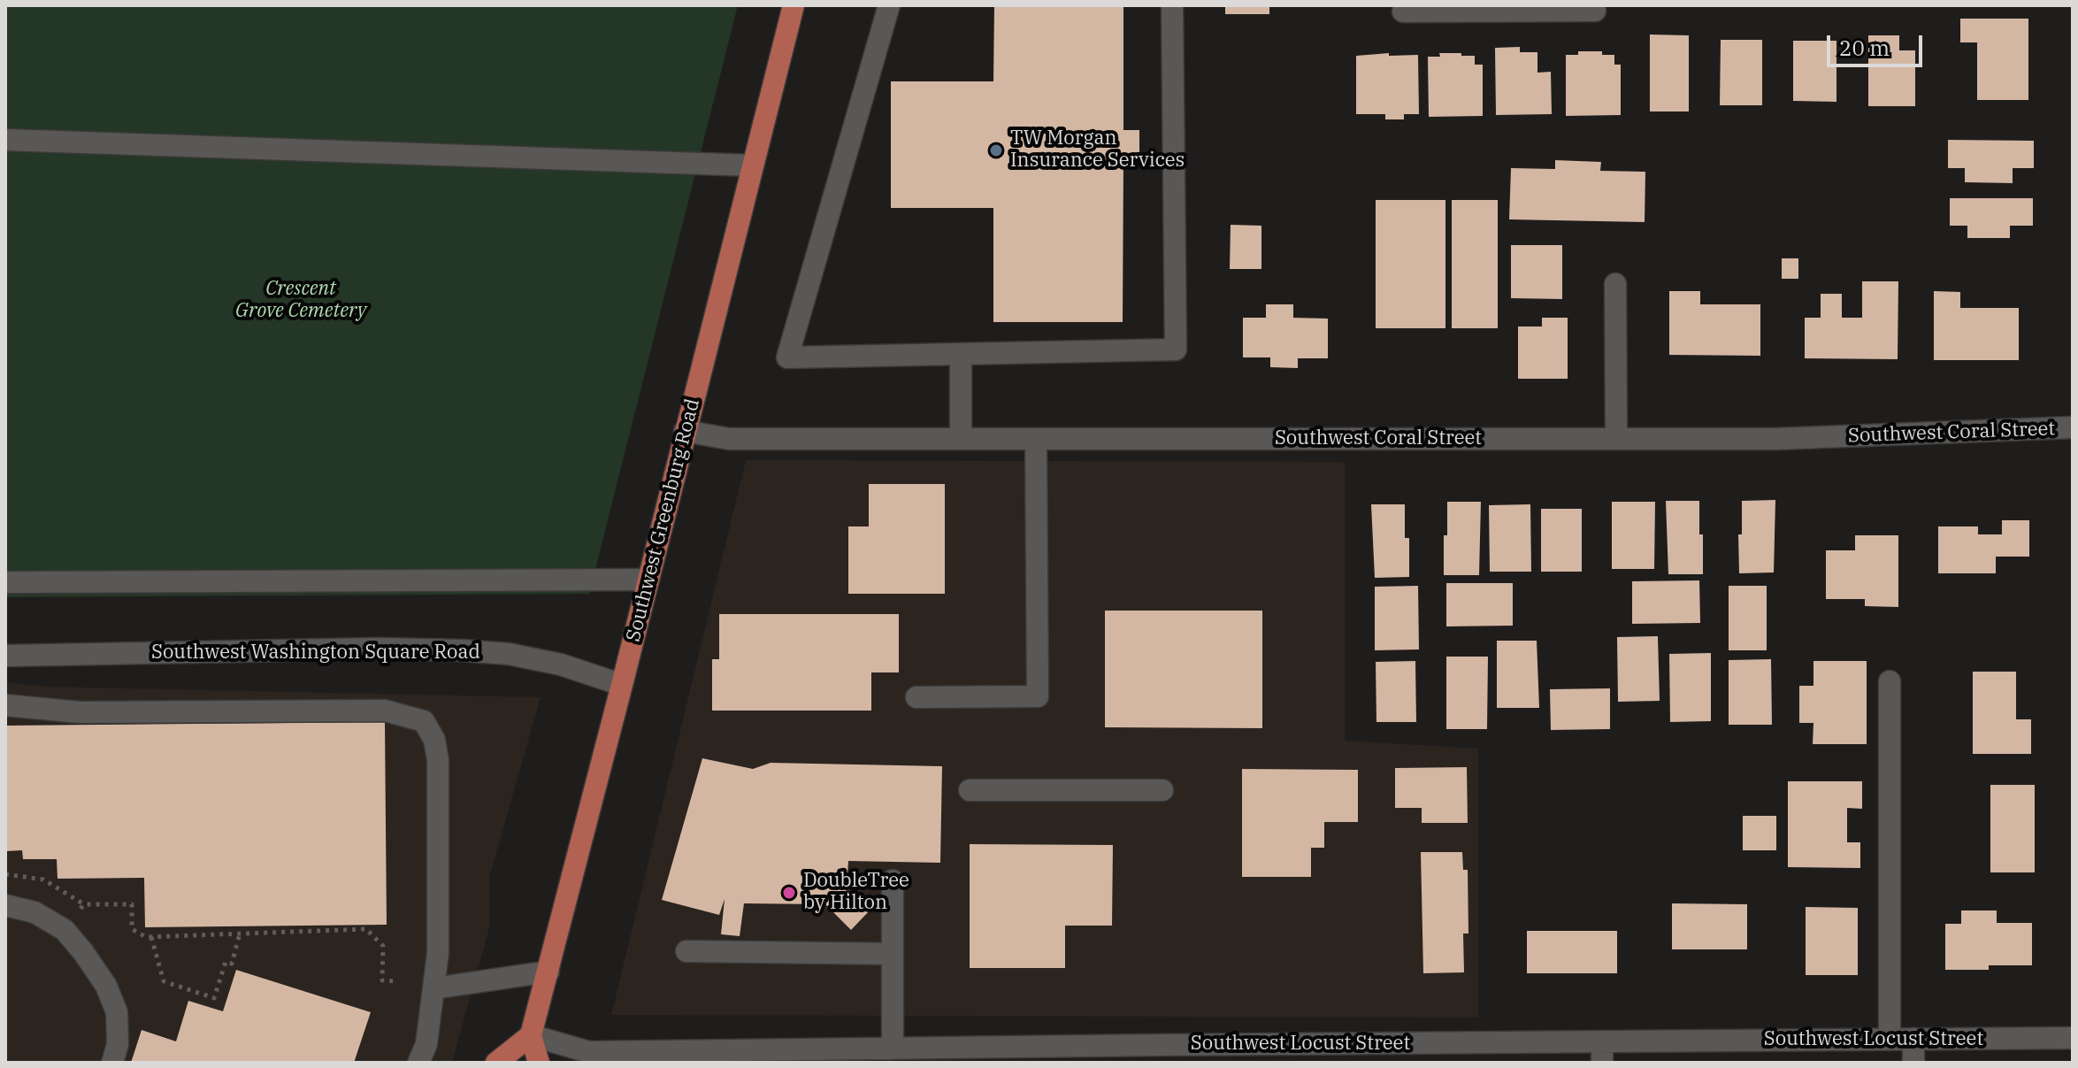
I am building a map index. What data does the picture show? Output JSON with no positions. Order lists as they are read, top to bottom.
{
  "streets": {
    "main road": ["Southwest Greenburg Road"],
    "street": ["Southwest Coral Street", "Southwest Washington Square Road", "Southwest Locust Street"]
  },
  "crossings": [
    ["Southwest Coral Street", "Southwest Greenburg Road"],
    ["Southwest Greenburg Road", "Southwest Washington Square Road"],
    ["Southwest Greenburg Road", "Southwest Locust Street"]
  ],
  "parks": ["Crescent Grove Cemetery"],
  "places": ["TW Morgan Insurance Services", "DoubleTree by Hilton"],
  "scale_bar": "20 m"
}
